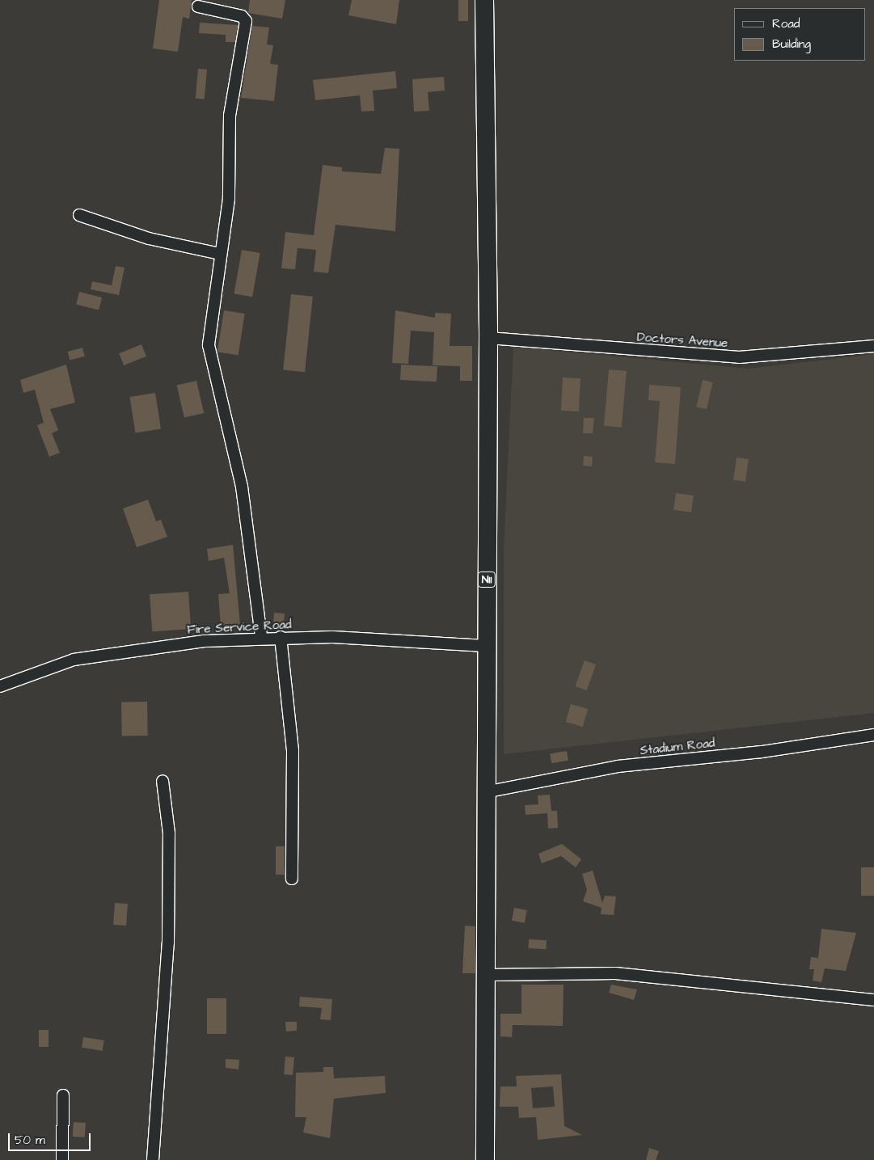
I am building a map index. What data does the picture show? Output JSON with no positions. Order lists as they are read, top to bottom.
{
  "streets": {
    "highway": ["N11"],
    "street": ["Doctors Avenue", "Fire Service Road", "Stadium Road"]
  },
  "crossings": [
    ["Doctors Avenue", "N11"],
    ["N11", "Fire Service Road"],
    ["N11", "Stadium Road"]
  ],
  "legend": ["Road", "Building"],
  "scale_bar": "50 m"
}
